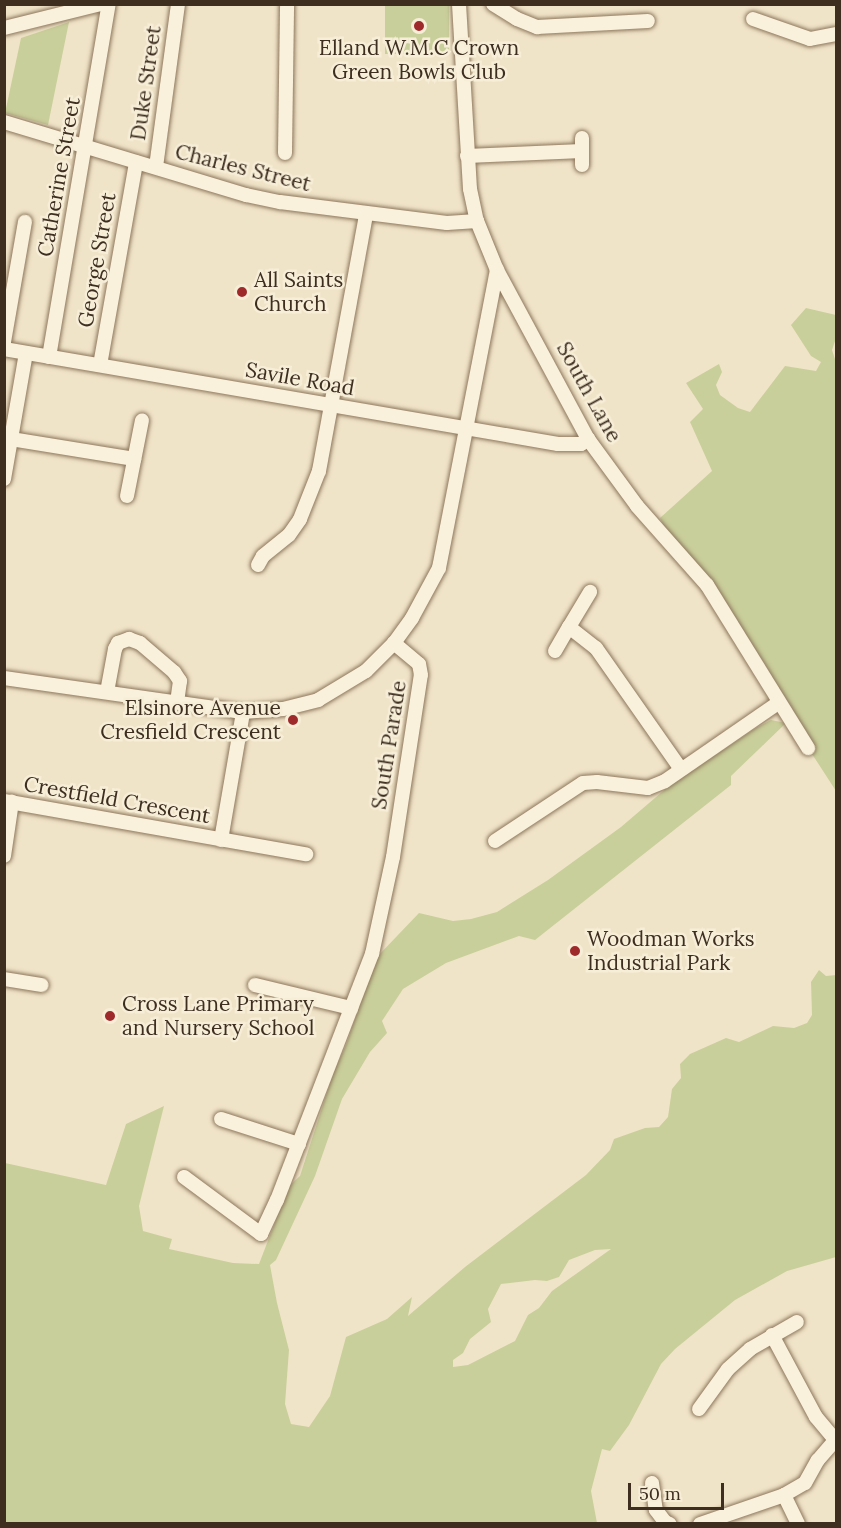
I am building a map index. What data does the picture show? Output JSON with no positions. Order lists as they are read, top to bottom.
{
  "streets": {
    "street": [
      "Duke Street",
      "Charles Street",
      "Catherine Street",
      "George Street",
      "Savile Road",
      "South Lane",
      "South Parade",
      "Crestfield Crescent"
    ]
  },
  "crossings": [
    ["Duke Street", "Charles Street"],
    ["Charles Street", "Catherine Street"],
    ["Charles Street", "George Street"],
    ["Charles Street", "South Lane"],
    ["Catherine Street", "Savile Road"],
    ["George Street", "Savile Road"],
    ["Savile Road", "South Lane"]
  ],
  "places": [
    "Elland W.M.C Crown Green Bowls Club",
    "All Saints Church",
    "Elsinore Avenue Cresfield Crescent",
    "Woodman Works Industrial Park",
    "Cross Lane Primary and Nursery School"
  ],
  "scale_bar": "50 m"
}
